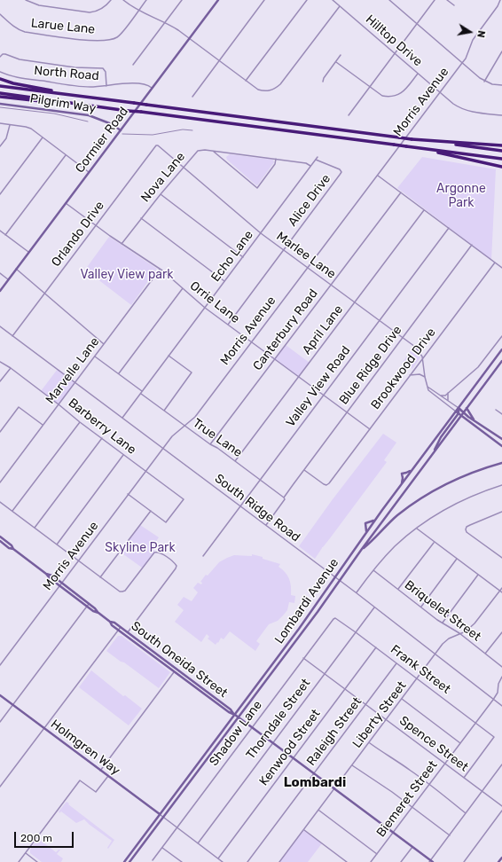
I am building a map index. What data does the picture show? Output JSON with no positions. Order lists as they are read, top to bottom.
{
  "streets": {
    "main road": [
      "Pilgrim Way",
      "Cormier Road",
      "Lombardi Avenue",
      "South Oneida Street",
      "Holmgren Way"
    ],
    "street": [
      "Larue Lane",
      "Hilltop Drive",
      "North Road",
      "Morris Avenue",
      "Nova Lane",
      "Alice Drive",
      "Orlando Drive",
      "Marlee Lane",
      "Echo Lane",
      "Orrie Lane",
      "Canterbury Road",
      "April Lane",
      "Blue Ridge Drive",
      "Brookwood Drive",
      "Marvelle Lane",
      "Valley View Road",
      "Barberry Lane",
      "True Lane",
      "South Ridge Road",
      "Briquelet Street",
      "Frank Street",
      "Liberty Street",
      "Thorndale Street",
      "Raleigh Street",
      "Shadow Lane",
      "Spence Street",
      "Kenwood Street",
      "Biemeret Street"
    ]
  },
  "crossings": [
    ["Hilltop Drive", "Morris Avenue"],
    ["North Road", "Cormier Road"],
    ["Morris Avenue", "Marlee Lane"],
    ["Morris Avenue", "Orrie Lane"],
    ["Morris Avenue", "Barberry Lane"],
    ["Morris Avenue", "True Lane"],
    ["Morris Avenue", "South Ridge Road"],
    ["Morris Avenue", "South Oneida Street"],
    ["Pilgrim Way", "Cormier Road"],
    ["Cormier Road", "Orrie Lane"],
    ["Nova Lane", "Marlee Lane"],
    ["Nova Lane", "Echo Lane"],
    ["Nova Lane", "Orrie Lane"],
    ["Alice Drive", "Marlee Lane"],
    ["Alice Drive", "Echo Lane"],
    ["Alice Drive", "Orrie Lane"],
    ["Orlando Drive", "Marlee Lane"],
    ["Orlando Drive", "Orrie Lane"],
    ["Orlando Drive", "South Ridge Road"],
    ["Marlee Lane", "Echo Lane"],
    ["Marlee Lane", "Canterbury Road"],
    ["Marlee Lane", "April Lane"],
    ["Marlee Lane", "Blue Ridge Drive"],
    ["Marlee Lane", "Brookwood Drive"],
    ["Marlee Lane", "Valley View Road"],
    ["Echo Lane", "Orrie Lane"],
    ["Echo Lane", "True Lane"],
    ["Echo Lane", "South Ridge Road"],
    ["Orrie Lane", "Canterbury Road"],
    ["Orrie Lane", "April Lane"],
    ["Orrie Lane", "Blue Ridge Drive"],
    ["Orrie Lane", "Brookwood Drive"],
    ["Orrie Lane", "Marvelle Lane"],
    ["Orrie Lane", "Valley View Road"],
    ["Canterbury Road", "True Lane"],
    ["April Lane", "True Lane"],
    ["Blue Ridge Drive", "Brookwood Drive"],
    ["Blue Ridge Drive", "True Lane"],
    ["Blue Ridge Drive", "South Ridge Road"],
    ["Marvelle Lane", "Barberry Lane"],
    ["Marvelle Lane", "True Lane"],
    ["Marvelle Lane", "South Ridge Road"],
    ["Valley View Road", "True Lane"],
    ["Valley View Road", "South Ridge Road"],
    ["South Ridge Road", "Lombardi Avenue"],
    ["South Ridge Road", "Liberty Street"],
    ["South Ridge Road", "Thorndale Street"],
    ["South Ridge Road", "Biemeret Street"],
    ["Lombardi Avenue", "South Oneida Street"],
    ["Lombardi Avenue", "Holmgren Way"],
    ["Briquelet Street", "Liberty Street"],
    ["South Oneida Street", "Liberty Street"],
    ["South Oneida Street", "Thorndale Street"],
    ["South Oneida Street", "Raleigh Street"],
    ["South Oneida Street", "Shadow Lane"],
    ["South Oneida Street", "Kenwood Street"],
    ["South Oneida Street", "Biemeret Street"],
    ["Frank Street", "Liberty Street"],
    ["Frank Street", "Thorndale Street"],
    ["Frank Street", "Raleigh Street"],
    ["Frank Street", "Shadow Lane"],
    ["Frank Street", "Spence Street"],
    ["Frank Street", "Kenwood Street"],
    ["Frank Street", "Biemeret Street"],
    ["Liberty Street", "Spence Street"],
    ["Thorndale Street", "Spence Street"],
    ["Raleigh Street", "Spence Street"],
    ["Shadow Lane", "Spence Street"],
    ["Spence Street", "Kenwood Street"],
    ["Spence Street", "Biemeret Street"]
  ],
  "districts": ["Lombardi"],
  "parks": ["Argonne Park", "Valley View park", "Skyline Park"],
  "scale_bar": "200 m",
  "north": "right"
}
